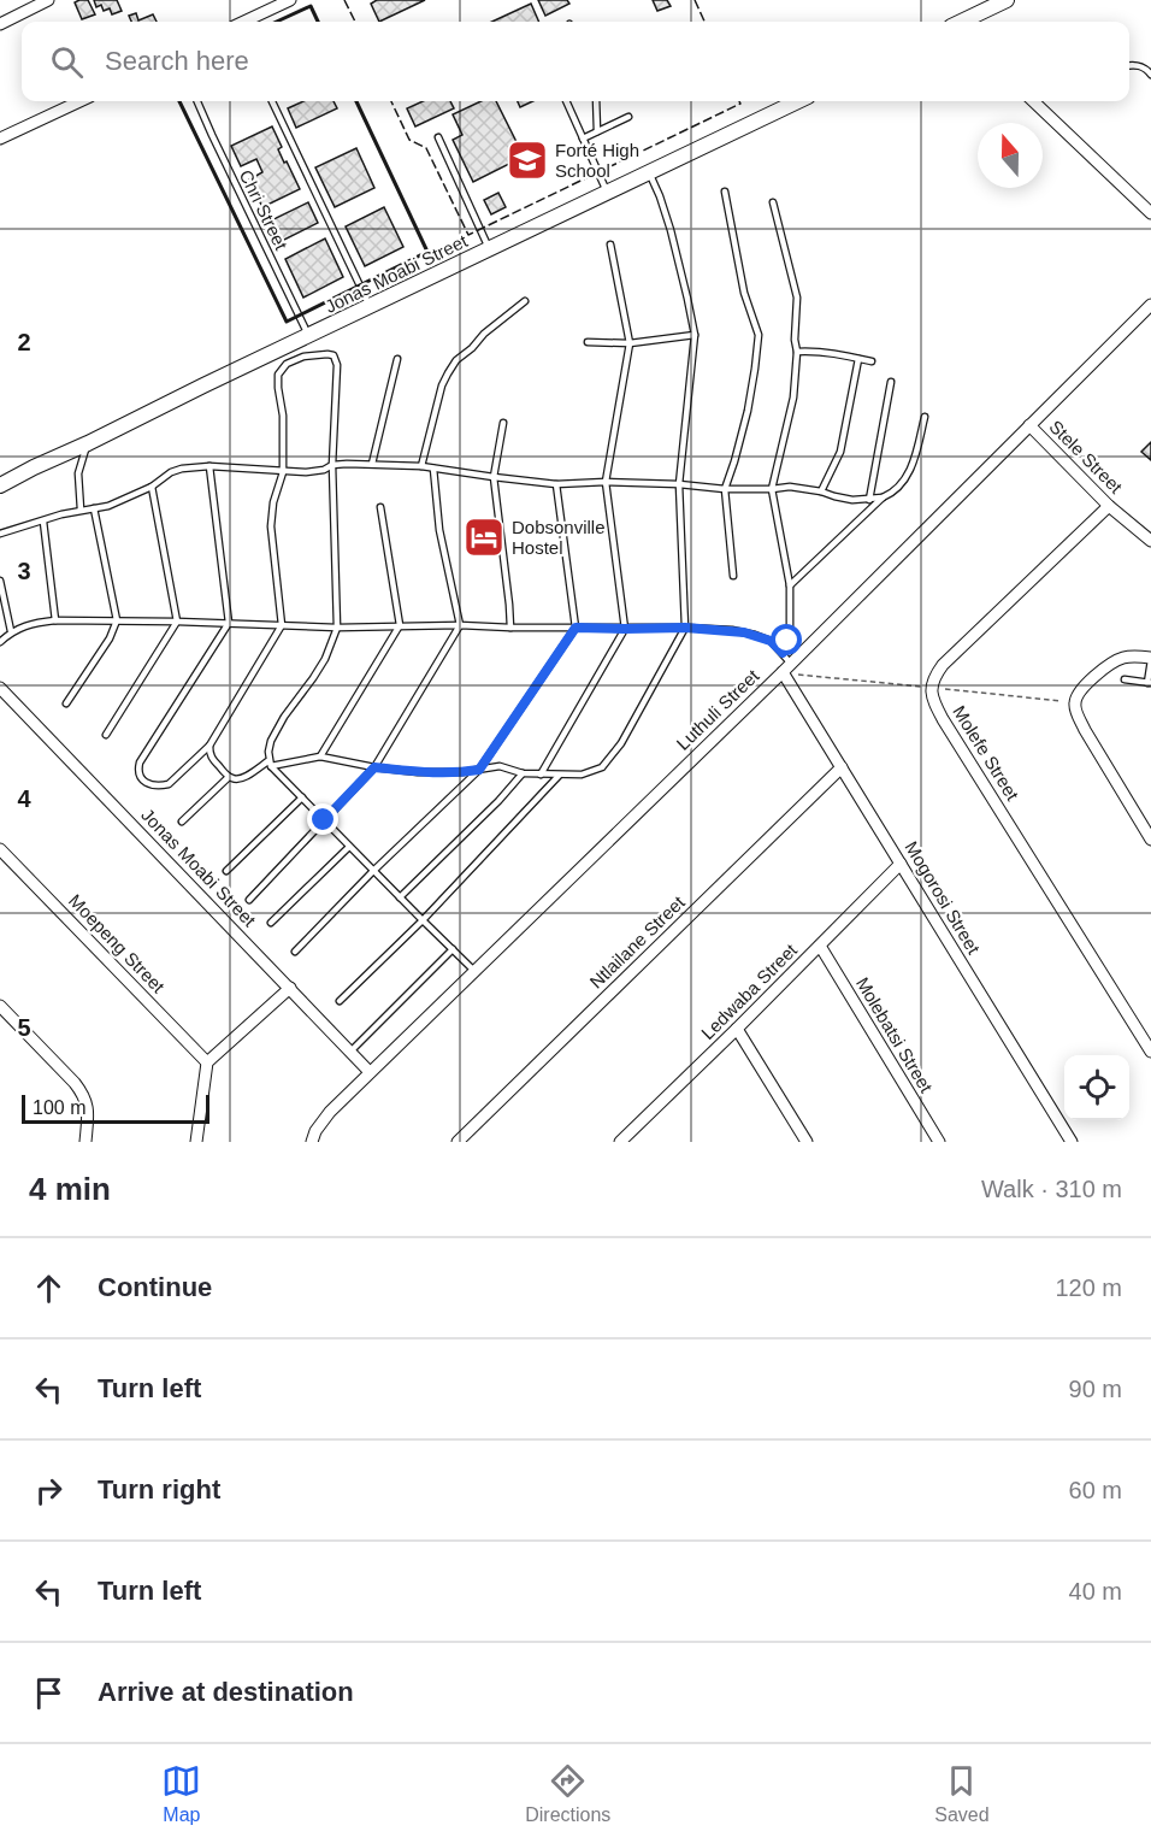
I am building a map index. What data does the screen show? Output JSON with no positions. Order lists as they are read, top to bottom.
{
  "streets": {
    "street": [
      "Jonas Moabi Street",
      "Stele Street",
      "Luthuli Street",
      "Molefe Street",
      "Mogorosi Street",
      "Ntlailane Street",
      "Moepeng Street",
      "Ledwaba Street",
      "Molebatsi Street"
    ],
    "lane": ["Chri Street"]
  },
  "crossings": [
    ["Chri Street", "Jonas Moabi Street"],
    ["Jonas Moabi Street", "Luthuli Street"],
    ["Stele Street", "Luthuli Street"],
    ["Stele Street", "Molefe Street"],
    ["Luthuli Street", "Mogorosi Street"],
    ["Mogorosi Street", "Ntlailane Street"],
    ["Mogorosi Street", "Ledwaba Street"],
    ["Ledwaba Street", "Molebatsi Street"]
  ],
  "places": {
    "school or university": ["Forté High School"],
    "hotel": ["Dobsonville Hostel"]
  },
  "scale_bar": "100 m",
  "north": "top",
  "page": {
    "search": "Search here",
    "scale": "100 m",
    "heading": ["4 min", "Walk · 310 m"],
    "list": [
      ["Continue", "120 m"],
      ["Turn left", "90 m"],
      ["Turn right", "60 m"],
      ["Turn left", "40 m"],
      "Arrive at destination"
    ],
    "nav": ["Map", "Directions", "Saved"]
  },
  "grid": {
    "rows": [
      "2",
      "3",
      "4",
      "5"
    ]
  }
}
